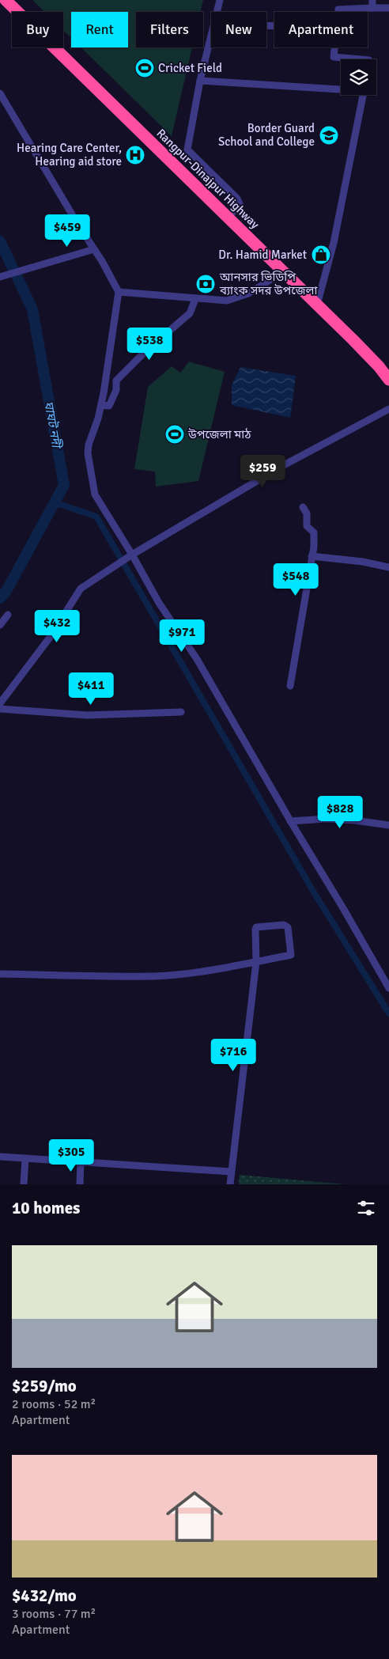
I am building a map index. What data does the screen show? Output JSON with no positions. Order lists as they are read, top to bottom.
{
  "streets": {
    "highway": ["Rangpur-Dinajpur Highway"]
  },
  "water": ["ঘাঘট নদী"],
  "places": {
    "sports": ["Cricket Field", "উপজেলা মাঠ"],
    "school or university": ["Border Guard School and College"],
    "hospital": ["Hearing Care Center, Hearing aid store"],
    "shop": ["Dr. Hamid Market"],
    "bank": ["আনসার ভিডিপি ব্যাংক সদর উপজেলা"]
  },
  "page": {
    "chip": [
      "Buy",
      "Rent",
      "Filters",
      "New",
      "Apartment"
    ],
    "price": [
      "$459",
      "$538",
      "$259",
      "$548",
      "$432",
      "$971",
      "$411",
      "$828",
      "$716",
      "$305"
    ],
    "heading": "10 homes",
    "list": [
      {
        "name": "$259/mo",
        "note": "2 rooms · 52 m² · Apartment"
      },
      {
        "name": "$432/mo",
        "note": "3 rooms · 77 m² · Apartment"
      }
    ]
  }
}
